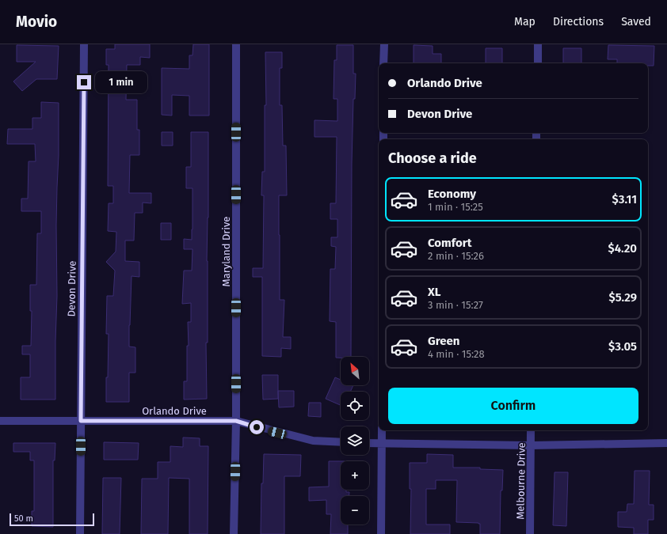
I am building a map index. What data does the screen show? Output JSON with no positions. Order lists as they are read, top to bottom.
{
  "streets": {
    "street": [
      "Maryland Drive",
      "Devon Drive",
      "Orlando Drive",
      "Melbourne Drive"
    ]
  },
  "crossings": [
    ["Maryland Drive", "Orlando Drive"],
    ["Devon Drive", "Orlando Drive"]
  ],
  "scale_bar": "50 m",
  "north": "top left",
  "page": {
    "header": "Movio",
    "nav": ["Map", "Directions", "Saved"],
    "banner": ["Orlando Drive", "Devon Drive"],
    "bubble": "1 min",
    "heading": "Choose a ride",
    "list": [
      {
        "name": "Economy",
        "note": "1 min · 15:25",
        "value": "$3.11"
      },
      {
        "name": "Comfort",
        "note": "2 min · 15:26",
        "value": "$4.20"
      },
      {
        "name": "XL",
        "note": "3 min · 15:27",
        "value": "$5.29"
      },
      {
        "name": "Green",
        "note": "4 min · 15:28",
        "value": "$3.05"
      }
    ],
    "map_buttons": ["+", "−"],
    "buttons": "Confirm",
    "scale": "50 m"
  }
}
